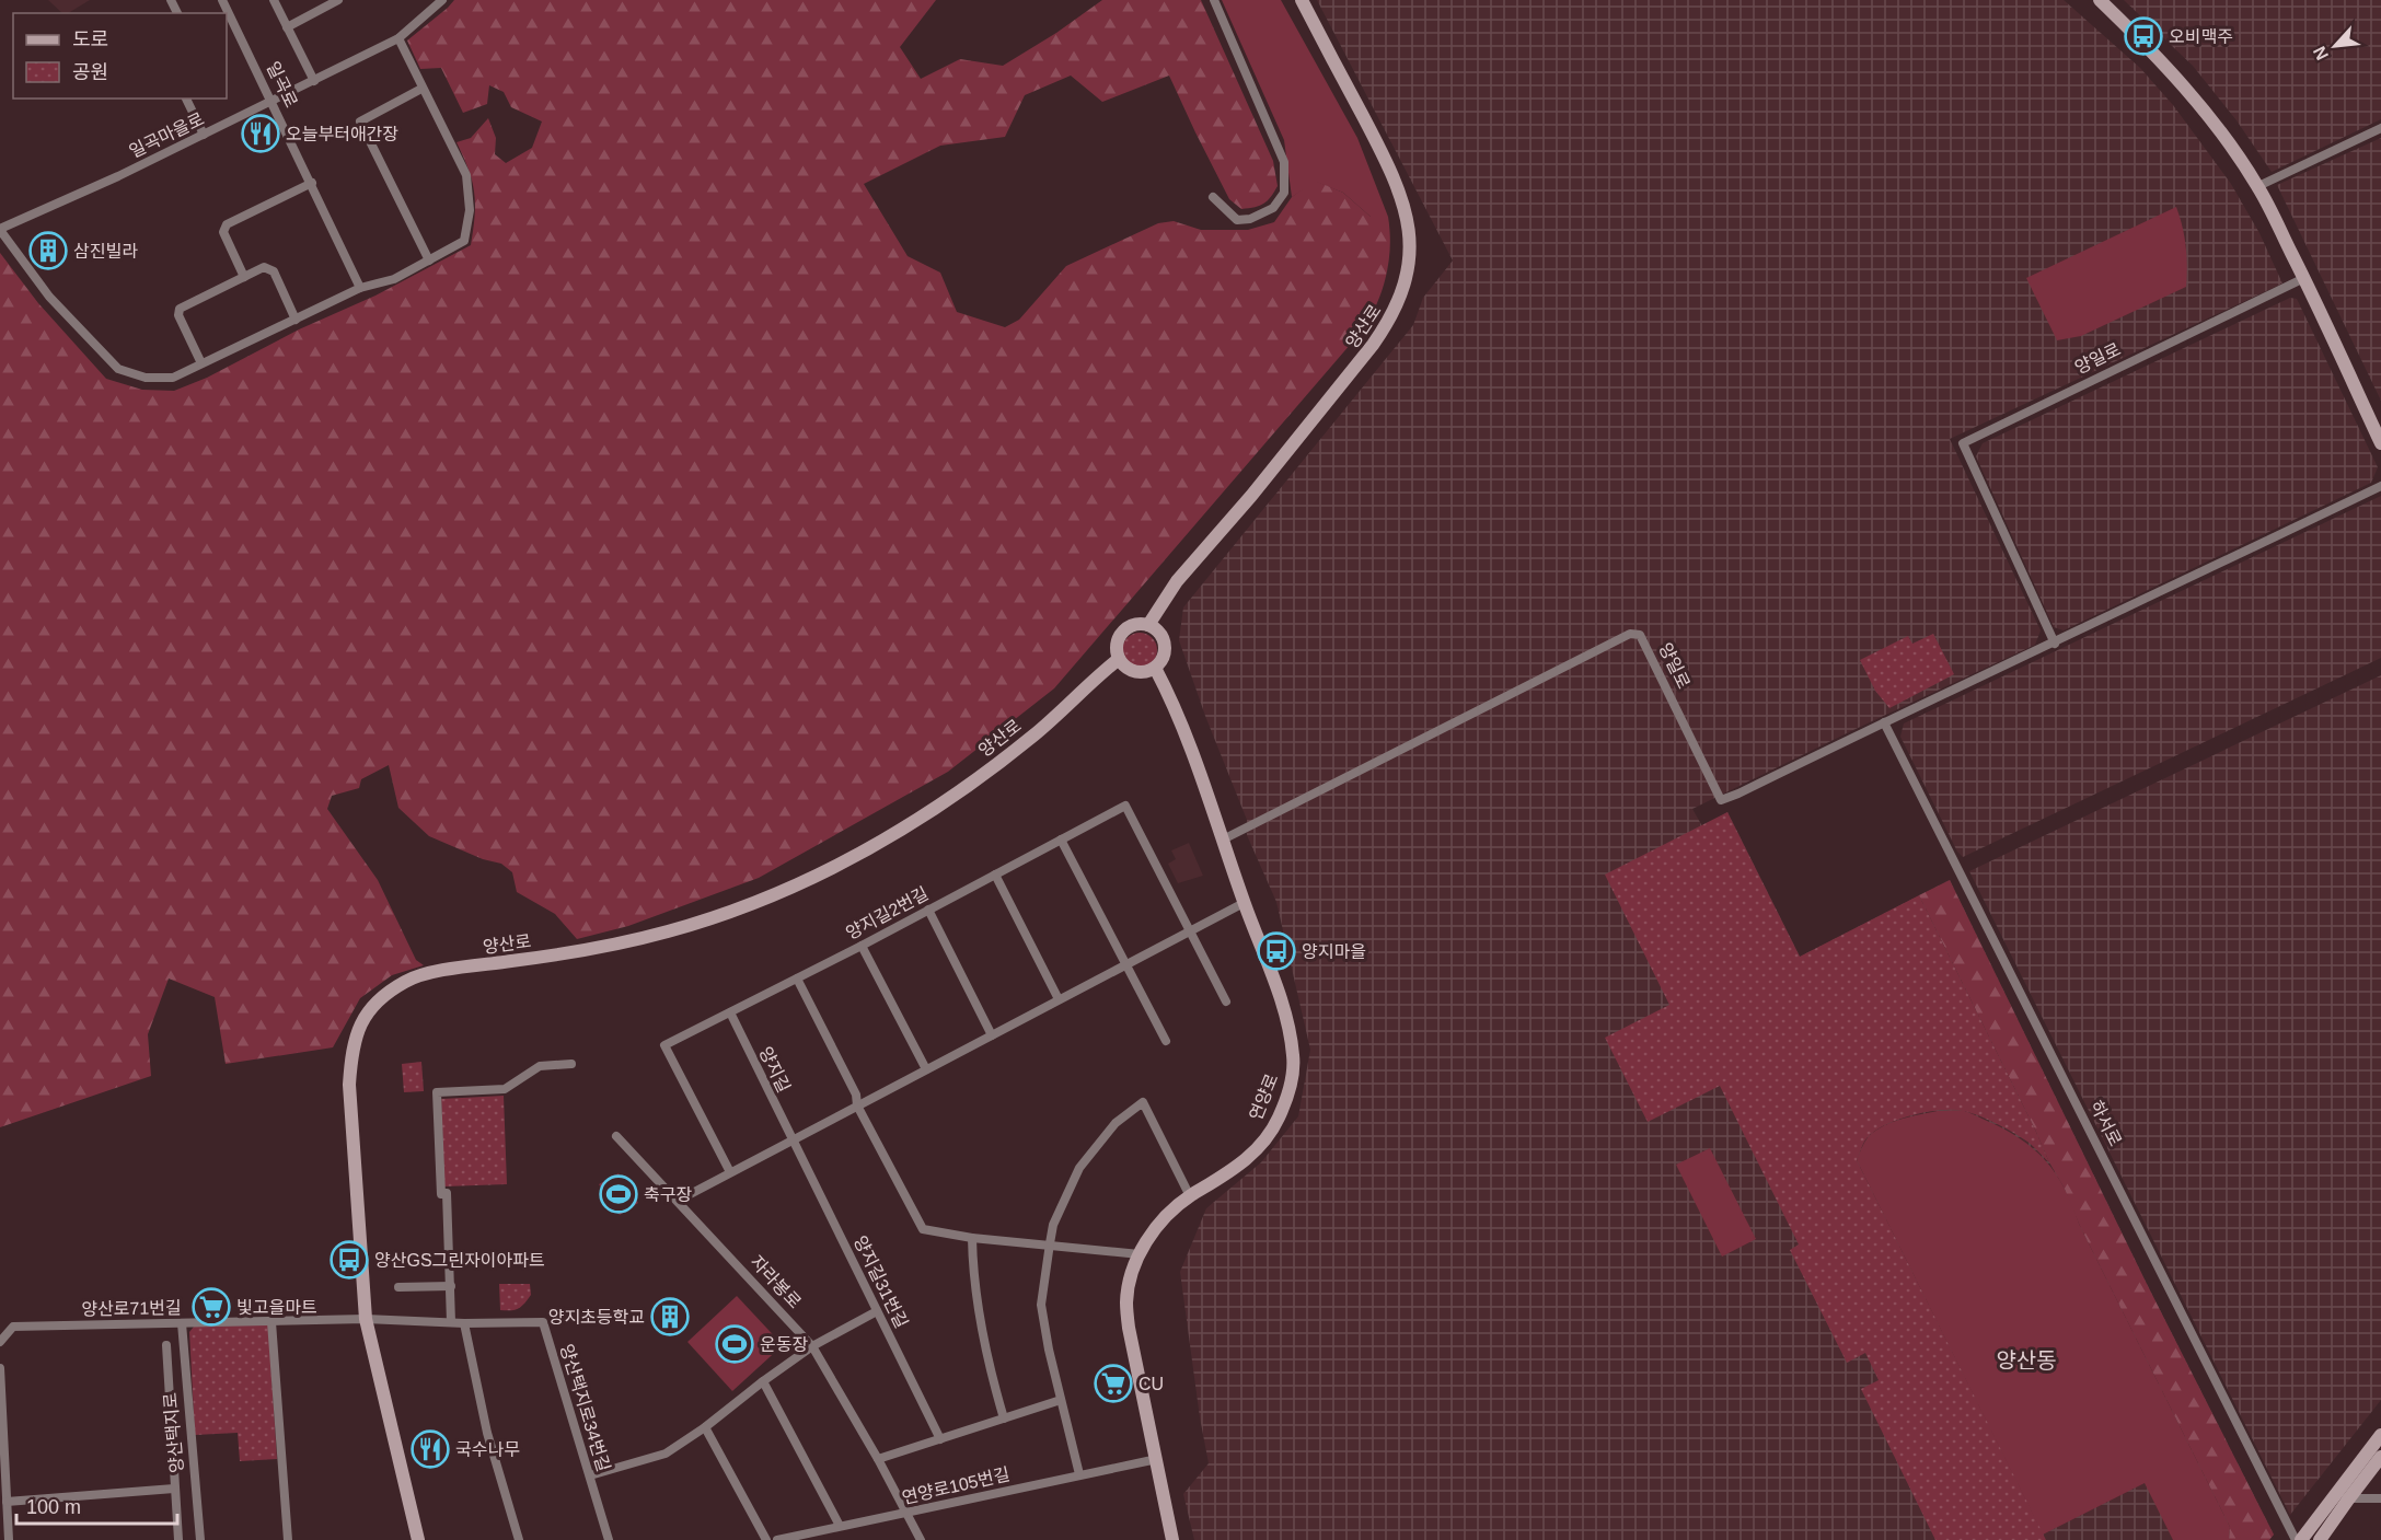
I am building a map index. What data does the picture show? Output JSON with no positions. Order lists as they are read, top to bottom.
{
  "streets": {
    "street": [
      "일곡로",
      "일곡마을로",
      "양산로",
      "양일로",
      "양지길2번길",
      "양지길",
      "연양로",
      "하서로",
      "자라봉로",
      "양지길31번길",
      "양산로71번길",
      "양산택지로34번길",
      "양산택지로",
      "연양로105번길"
    ]
  },
  "crossings": [
    ["일곡로", "일곡마을로"],
    ["양산로", "연양로"],
    ["양산로", "양산로71번길"],
    ["양산로", "양산택지로34번길"],
    ["양일로", "연양로"],
    ["양일로", "하서로"],
    ["양지길2번길", "양지길"],
    ["양지길", "양지길31번길"],
    ["연양로", "연양로105번길"],
    ["자라봉로", "연양로105번길"],
    ["양산로71번길", "양산택지로34번길"],
    ["양산로71번길", "양산택지로"]
  ],
  "districts": ["양산동"],
  "places": {
    "bus stop": ["오비맥주", "양지마을", "양산GS그린자이아파트"],
    "restaurant": ["오늘부터애간장", "국수나무"],
    "building": ["삼진빌라", "양지초등학교"],
    "sports": ["축구장", "운동장"],
    "supermarket": ["빛고을마트", "CU"]
  },
  "legend": ["도로", "공원"],
  "scale_bar": "100 m",
  "north": "bottom left"
}
